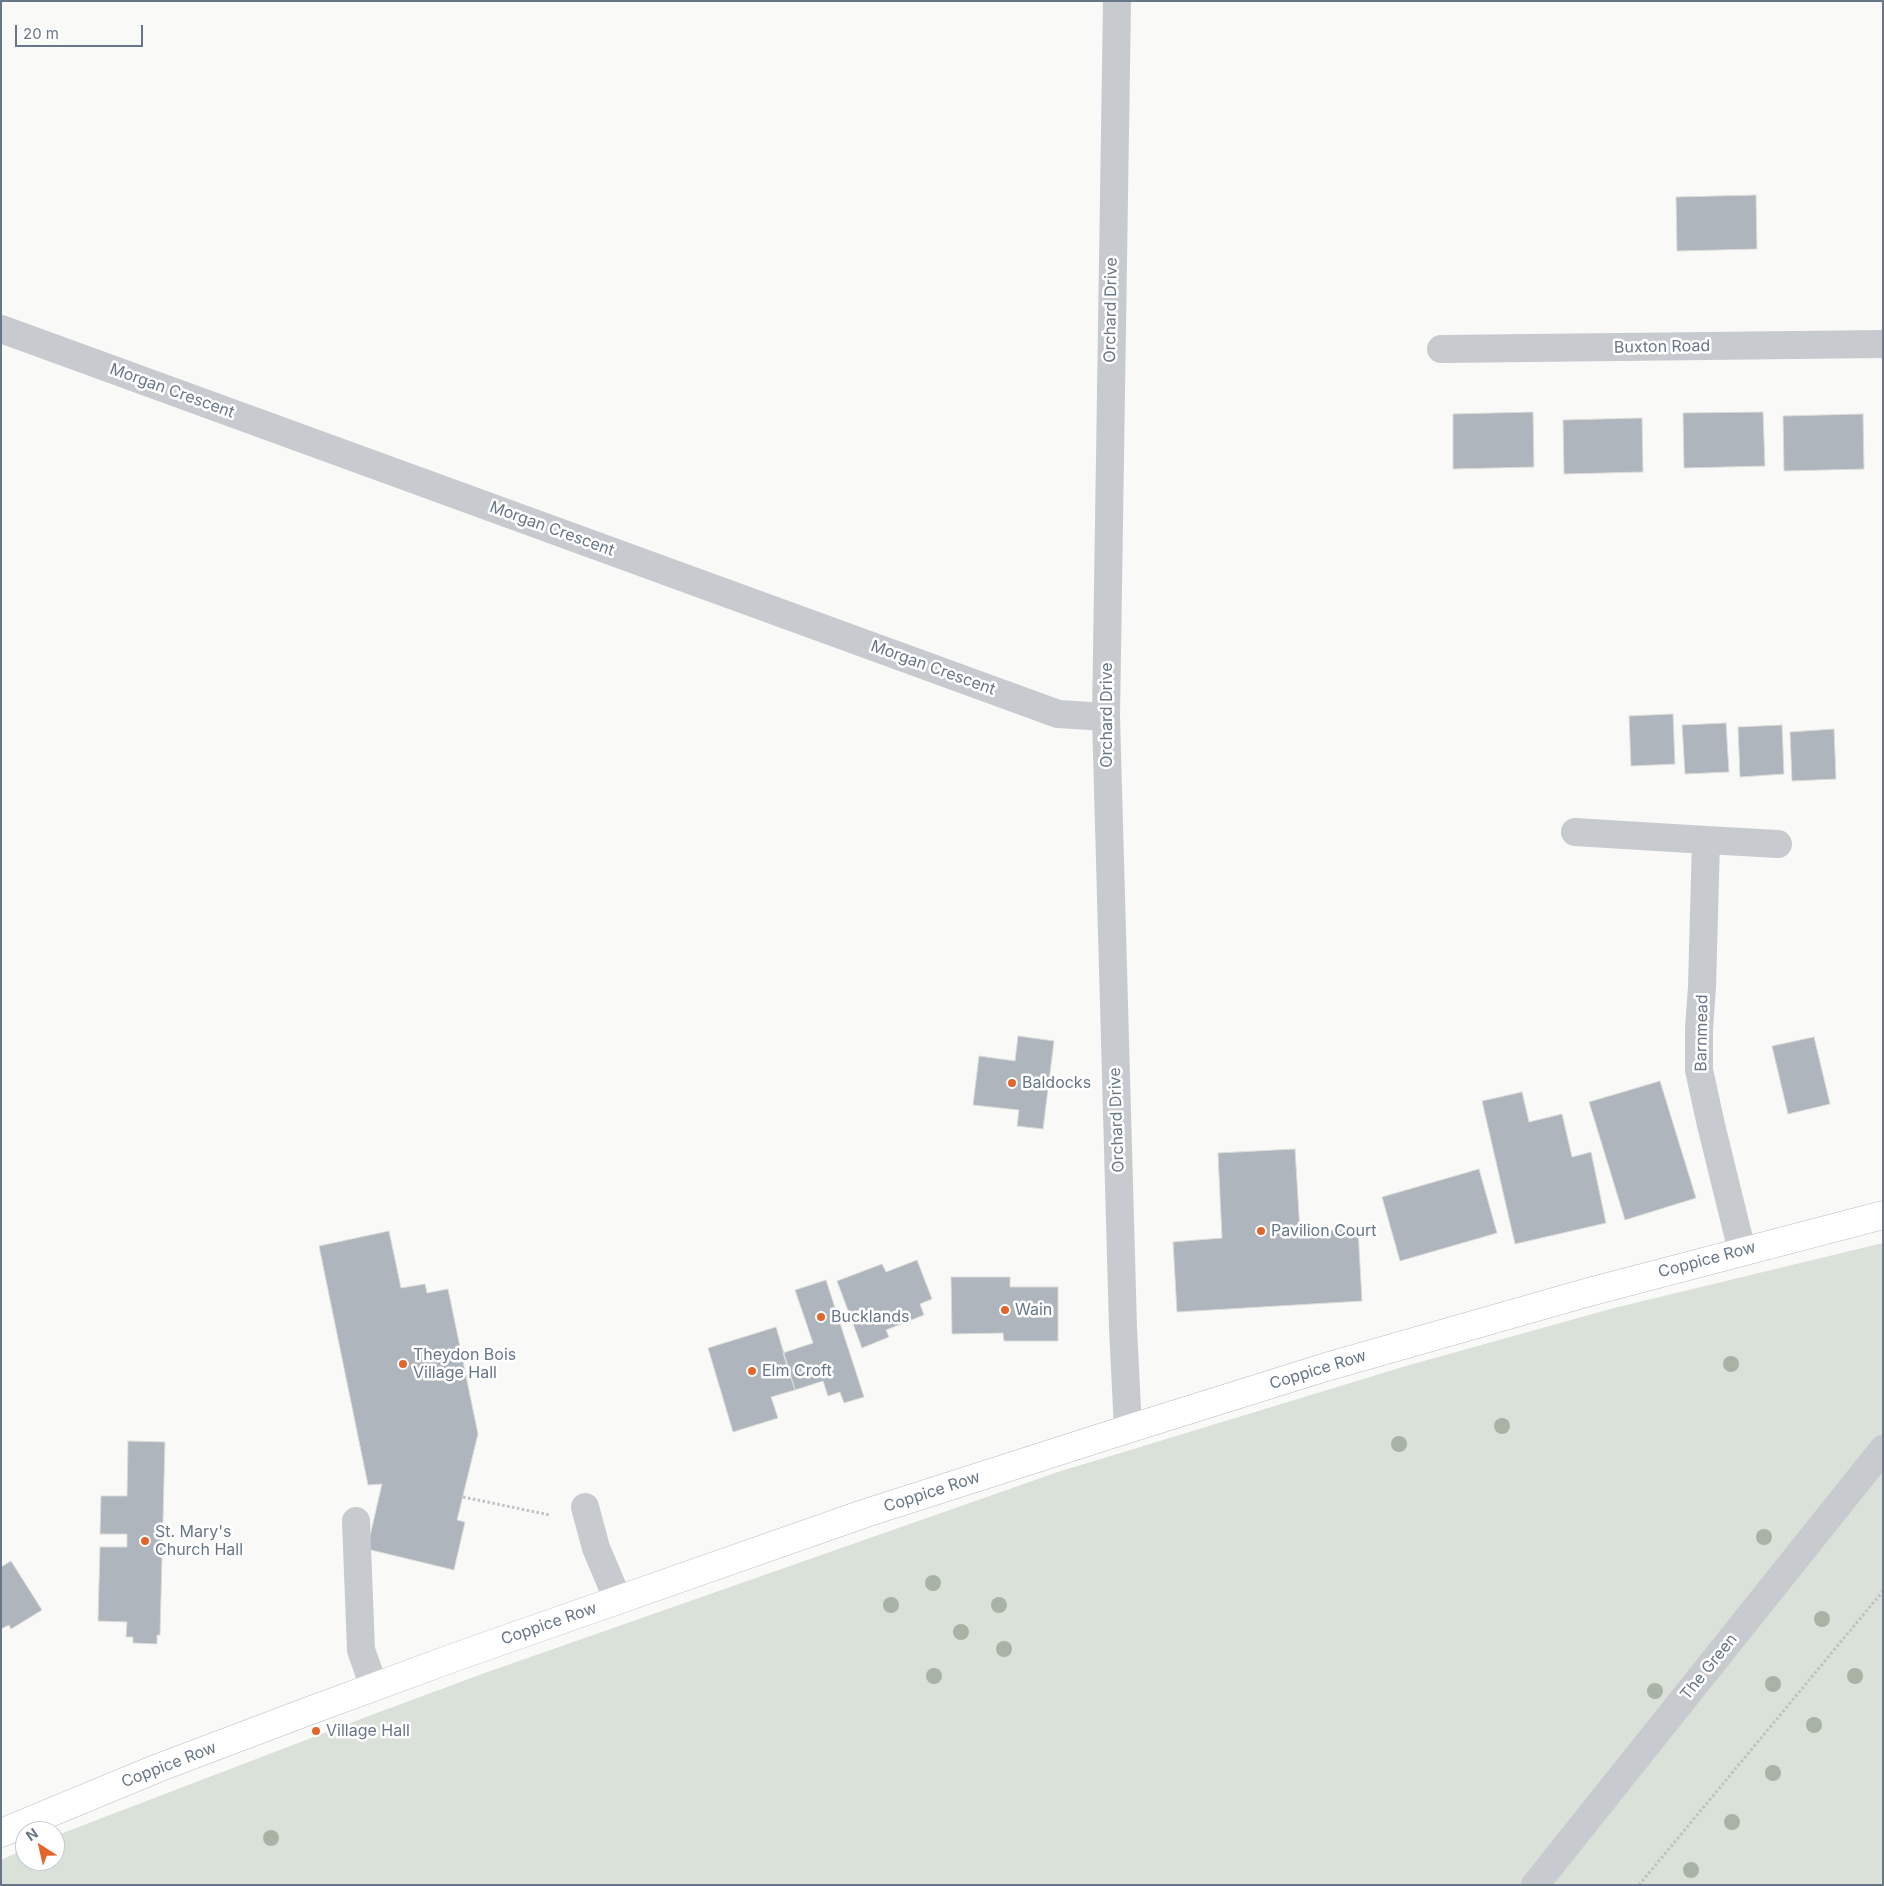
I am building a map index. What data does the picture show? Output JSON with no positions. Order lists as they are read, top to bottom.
{
  "streets": {
    "main road": ["Coppice Row"],
    "street": [
      "Orchard Drive",
      "Buxton Road",
      "Morgan Crescent",
      "Barnmead",
      "The Green"
    ]
  },
  "crossings": [
    ["Orchard Drive", "Morgan Crescent"],
    ["Orchard Drive", "Coppice Row"],
    ["Barnmead", "Coppice Row"]
  ],
  "places": [
    "Baldocks",
    "Pavilion Court",
    "Wain",
    "Bucklands",
    "Theydon Bois Village Hall",
    "Elm Croft",
    "St. Mary's Church Hall",
    "Village Hall"
  ],
  "scale_bar": "20 m",
  "north": "top left"
}
